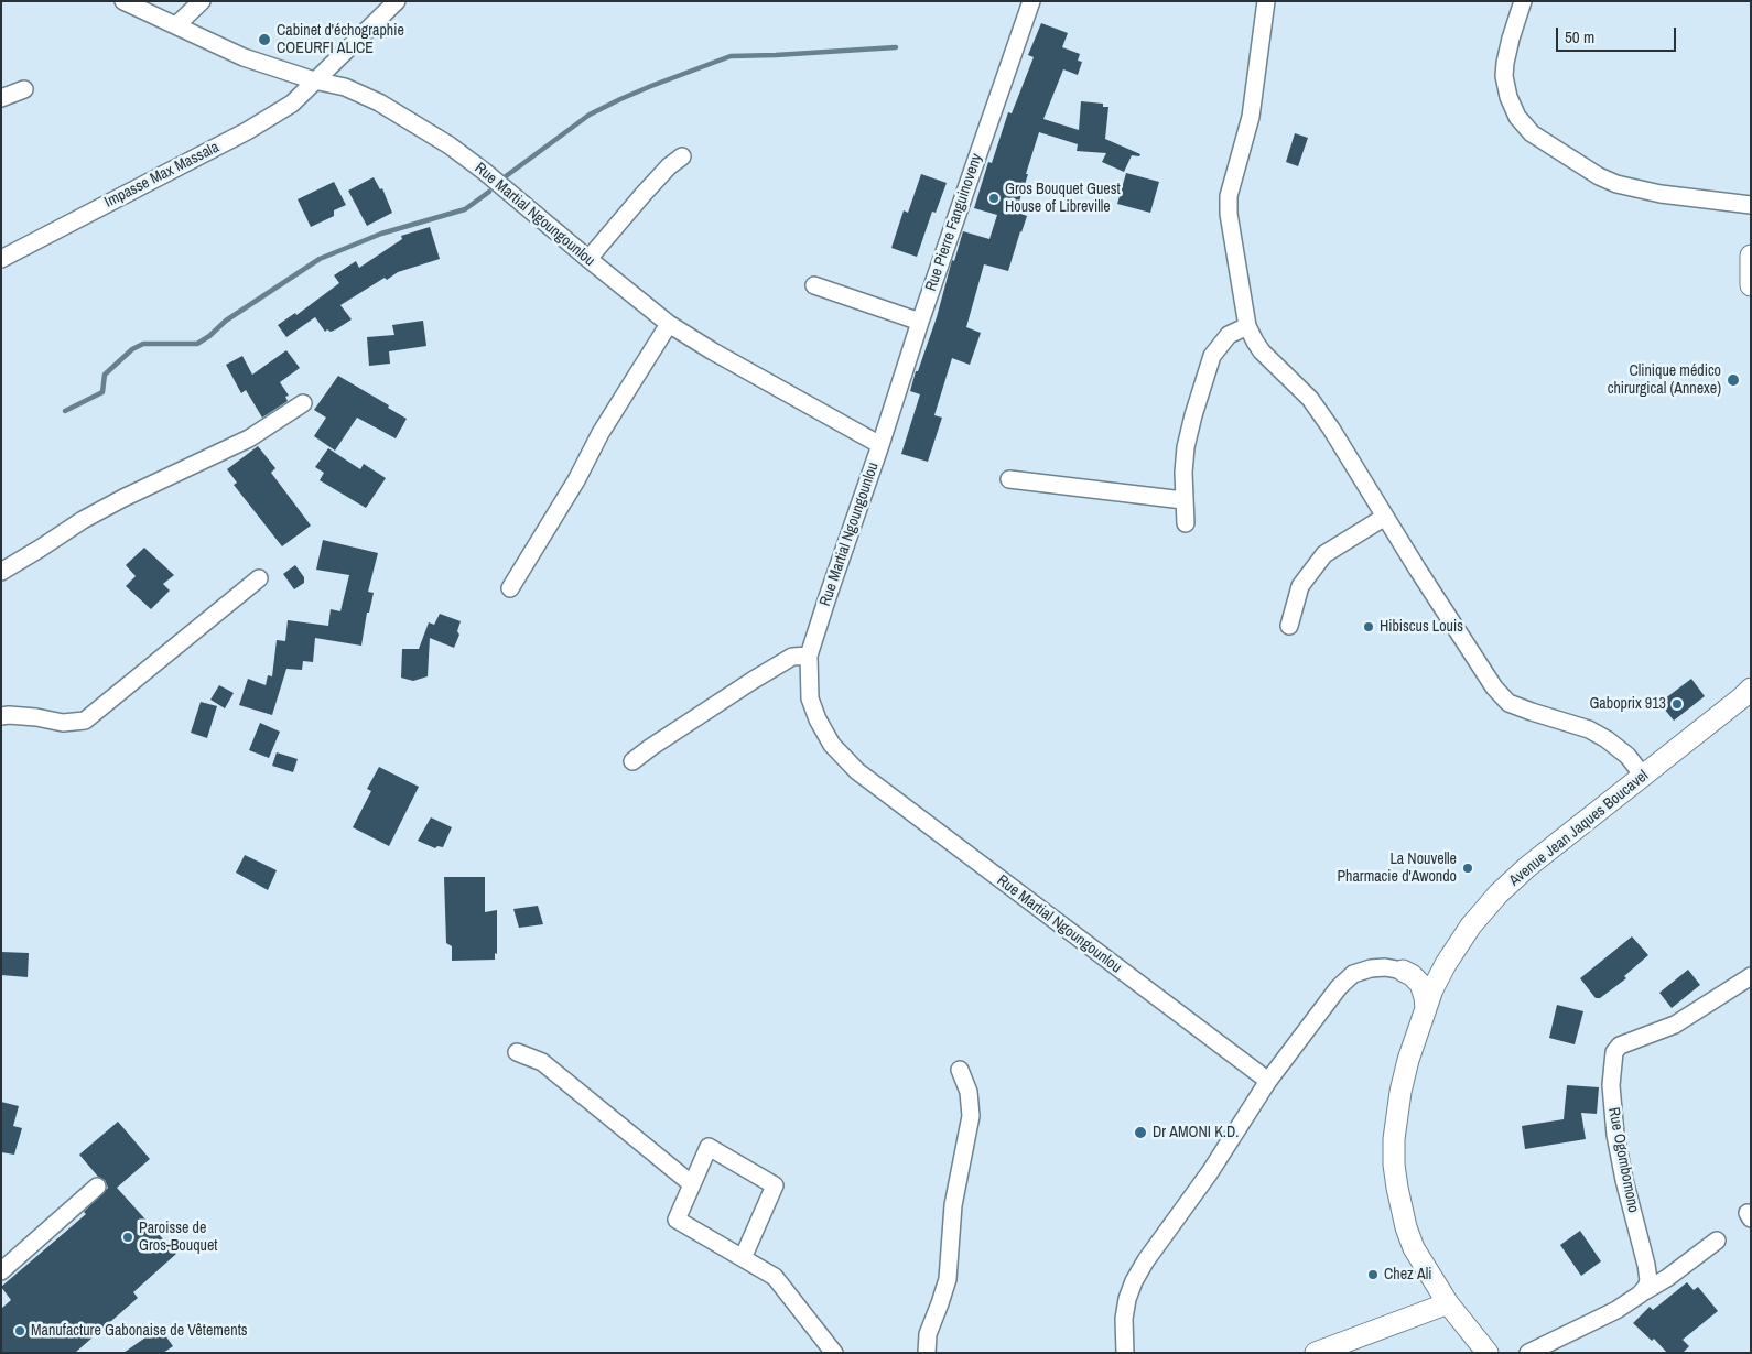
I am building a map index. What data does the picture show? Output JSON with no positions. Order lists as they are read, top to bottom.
{
  "streets": {
    "main road": ["Avenue Jean Jaques Boucavel"],
    "street": [
      "Impasse Max Massala",
      "Rue Martial Ngoungounlou",
      "Rue Pierre Fanguinoveny",
      "Rue Ogombomono"
    ]
  },
  "crossings": [
    ["Impasse Max Massala", "Rue Martial Ngoungounlou"],
    ["Rue Martial Ngoungounlou", "Rue Pierre Fanguinoveny"]
  ],
  "places": [
    "Cabinet d'échographie COEURFI ALICE",
    "Gros Bouquet Guest House of Libreville",
    "Clinique médico chirurgical (Annexe)",
    "Hibiscus Louis",
    "Gaboprix 913",
    "La Nouvelle Pharmacie d'Awondo",
    "Dr AMONI K.D.",
    "Paroisse de Gros-Bouquet",
    "Chez Ali",
    "Manufacture Gabonaise de Vêtements"
  ],
  "scale_bar": "50 m"
}
